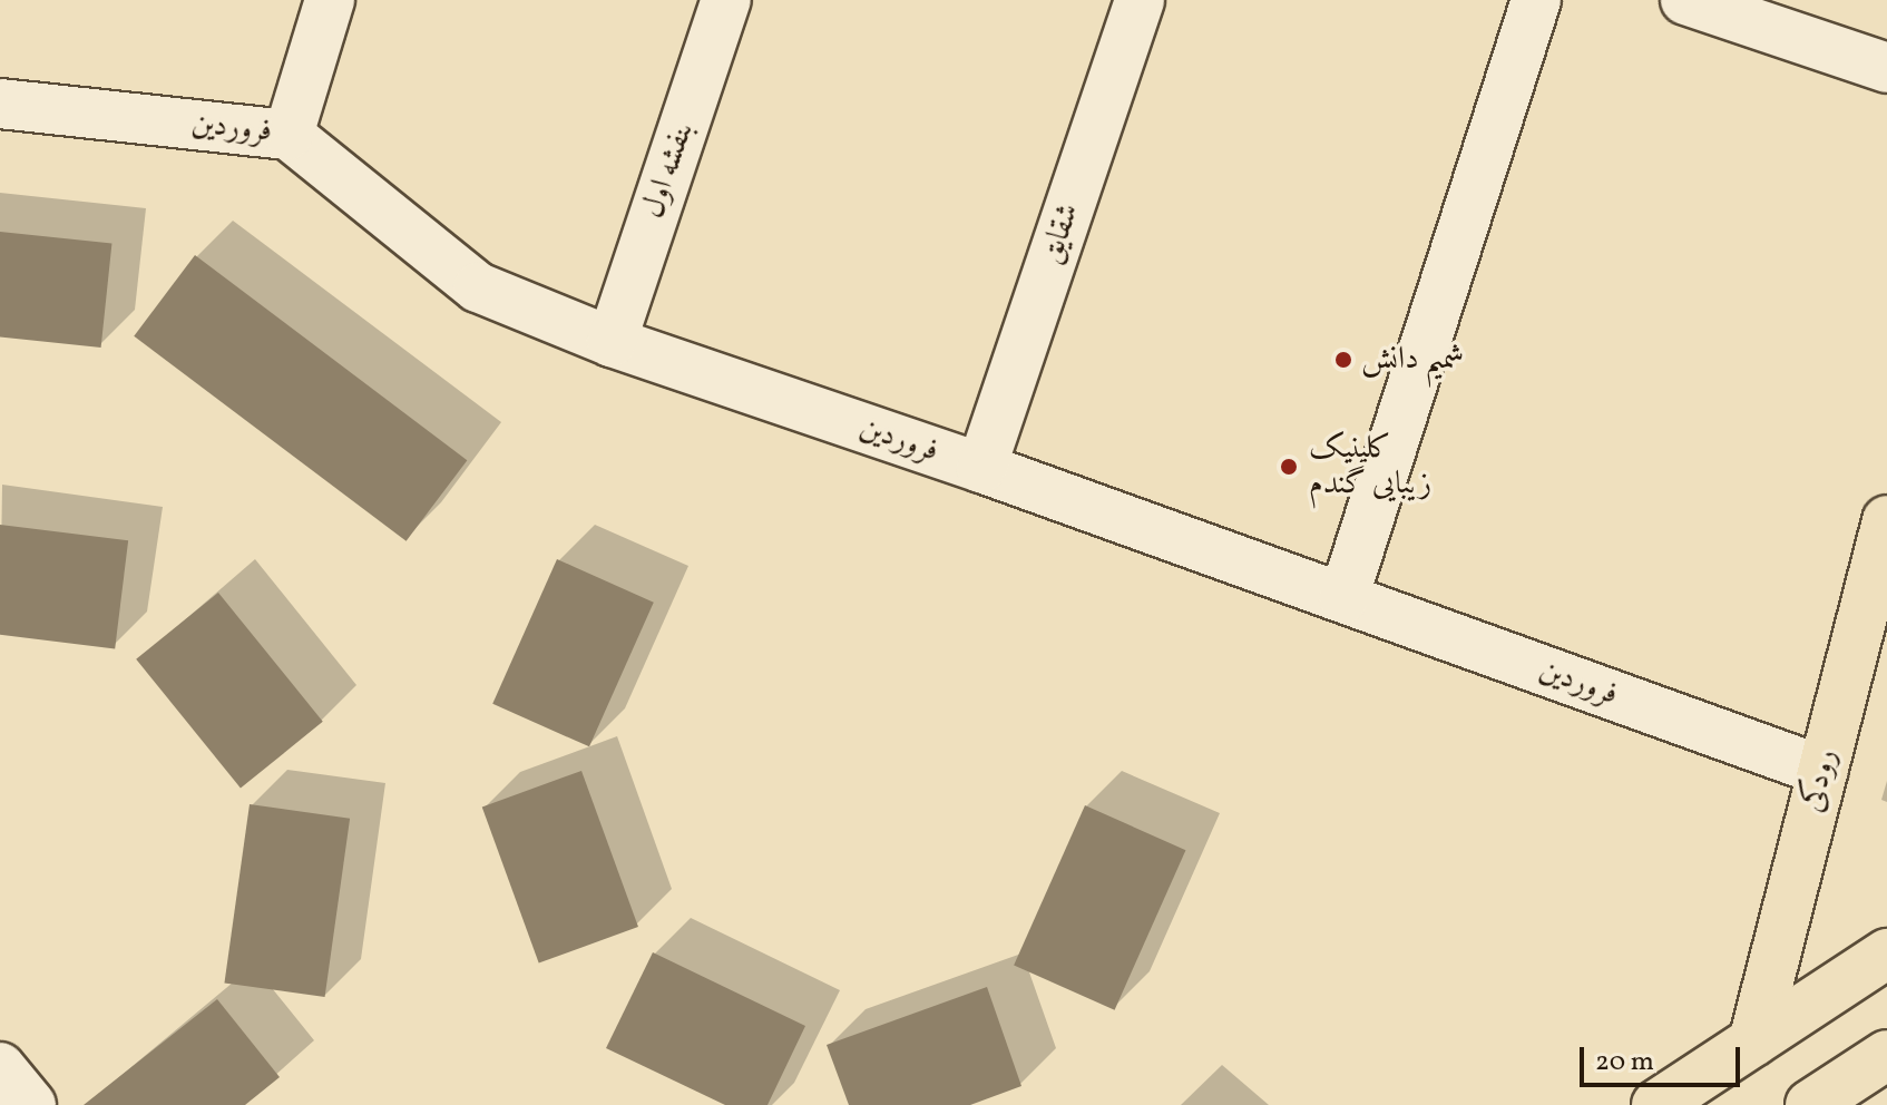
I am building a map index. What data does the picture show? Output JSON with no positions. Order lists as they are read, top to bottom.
{
  "streets": {
    "main road": ["رودکى"],
    "street": ["فروردین", "بنفشه اول", "شقایق"]
  },
  "crossings": [
    ["فروردین", "بنفشه اول"],
    ["فروردین", "شقایق"],
    ["فروردین", "رودکى"]
  ],
  "places": ["شمیم دانش", "کلینیک زیبایی گندم"],
  "scale_bar": "20 m"
}
